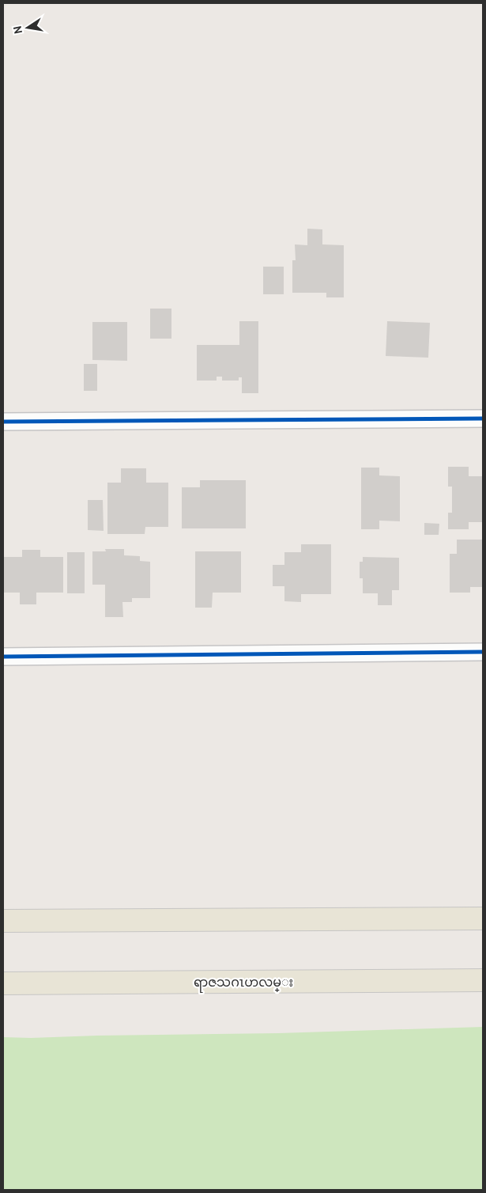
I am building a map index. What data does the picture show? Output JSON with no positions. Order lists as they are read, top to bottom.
{
  "streets": {
    "main road": ["ရာဇသဂၤဟလမ္း"]
  },
  "north": "left"
}
